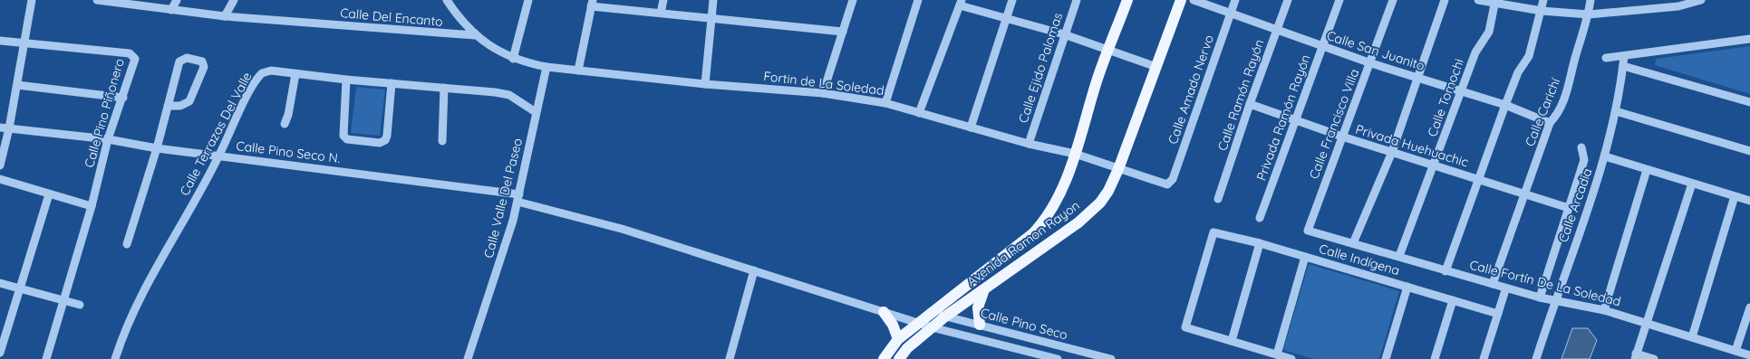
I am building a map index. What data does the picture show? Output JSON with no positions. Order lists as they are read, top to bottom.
{
  "streets": {
    "main road": ["Avenida Ramon Rayon"],
    "street": [
      "Calle Del Encanto",
      "Calle San Juanito",
      "Calle Ejido Palomas",
      "Fortin de La Soledad",
      "Calle Amado Nervo",
      "Calle Ramón Rayón",
      "Calle Tomochi",
      "Calle Carichí",
      "Calle Pino Piñonero",
      "Privada Ramón Rayón",
      "Calle Francisco Villa",
      "Calle Terrazas Del Valle",
      "Privada Huehuachic",
      "Calle Pino Seco N.",
      "Calle Valle Del Paseo",
      "Calle Arcadia",
      "Calle Indígena",
      "Calle Fortín De La Soledad",
      "Calle Pino Seco"
    ]
  },
  "crossings": [
    ["Calle Del Encanto", "Fortin de La Soledad"],
    ["Calle San Juanito", "Calle Amado Nervo"],
    ["Calle San Juanito", "Calle Ramón Rayón"],
    ["Calle San Juanito", "Calle Tomochi"],
    ["Calle San Juanito", "Calle Carichí"],
    ["Calle San Juanito", "Privada Ramón Rayón"],
    ["Calle San Juanito", "Calle Francisco Villa"],
    ["Calle Ejido Palomas", "Fortin de La Soledad"],
    ["Fortin de La Soledad", "Calle Amado Nervo"],
    ["Fortin de La Soledad", "Calle Valle Del Paseo"],
    ["Fortin de La Soledad", "Avenida Ramon Rayon"],
    ["Calle Ramón Rayón", "Privada Huehuachic"],
    ["Calle Tomochi", "Privada Huehuachic"],
    ["Calle Tomochi", "Calle Fortín De La Soledad"],
    ["Calle Carichí", "Privada Huehuachic"],
    ["Calle Carichí", "Calle Fortín De La Soledad"],
    ["Calle Pino Piñonero", "Calle Pino Seco N."],
    ["Privada Ramón Rayón", "Privada Huehuachic"],
    ["Calle Francisco Villa", "Privada Huehuachic"],
    ["Calle Francisco Villa", "Calle Fortín De La Soledad"],
    ["Calle Terrazas Del Valle", "Calle Pino Seco N."],
    ["Calle Terrazas Del Valle", "Calle Valle Del Paseo"],
    ["Calle Pino Seco N.", "Calle Valle Del Paseo"],
    ["Calle Pino Seco N.", "Calle Pino Seco"],
    ["Calle Arcadia", "Calle Fortín De La Soledad"],
    ["Avenida Ramon Rayon", "Calle Pino Seco"]
  ]
}
